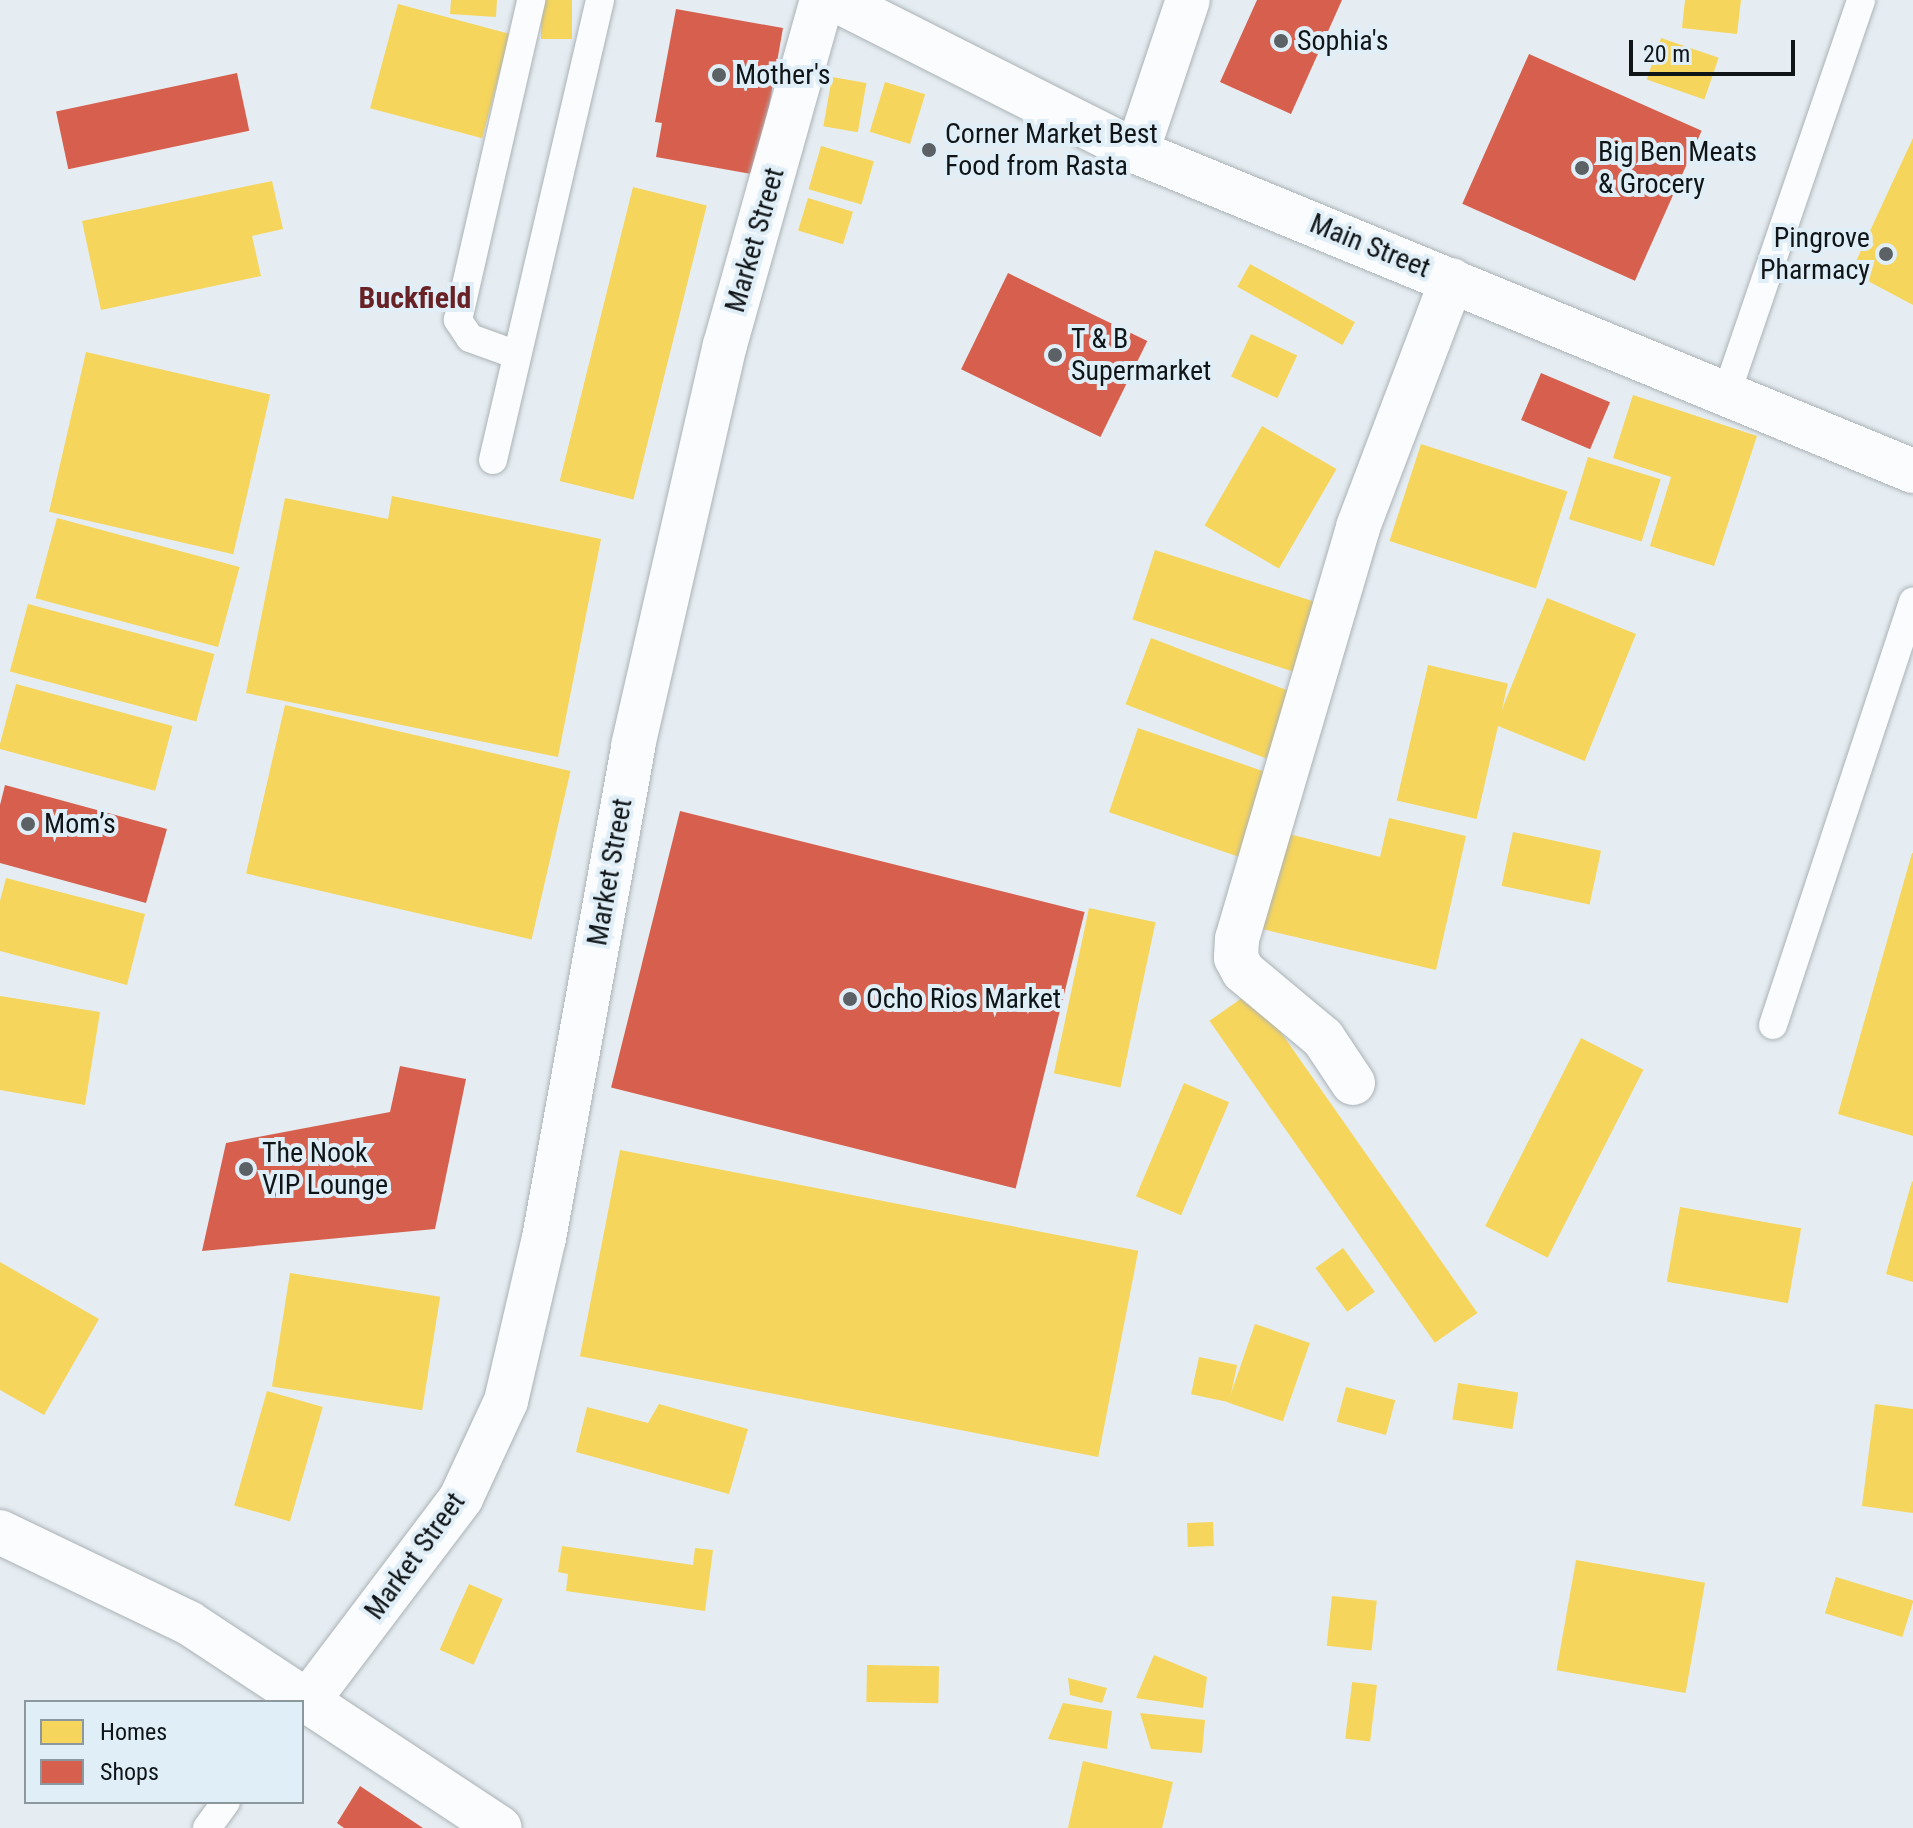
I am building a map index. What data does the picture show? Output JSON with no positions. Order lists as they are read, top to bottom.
{
  "streets": {
    "street": ["Market Street", "Main Street"]
  },
  "districts": ["Buckfield"],
  "places": [
    "Sophia's",
    "Mother's",
    "Corner Market Best Food from Rasta",
    "Big Ben Meats & Grocery",
    "Pingrove Pharmacy",
    "T & B Supermarket",
    "Mom’s",
    "Ocho Rios Market",
    "The Nook VIP Lounge"
  ],
  "legend": ["Homes", "Shops"],
  "scale_bar": "20 m"
}
